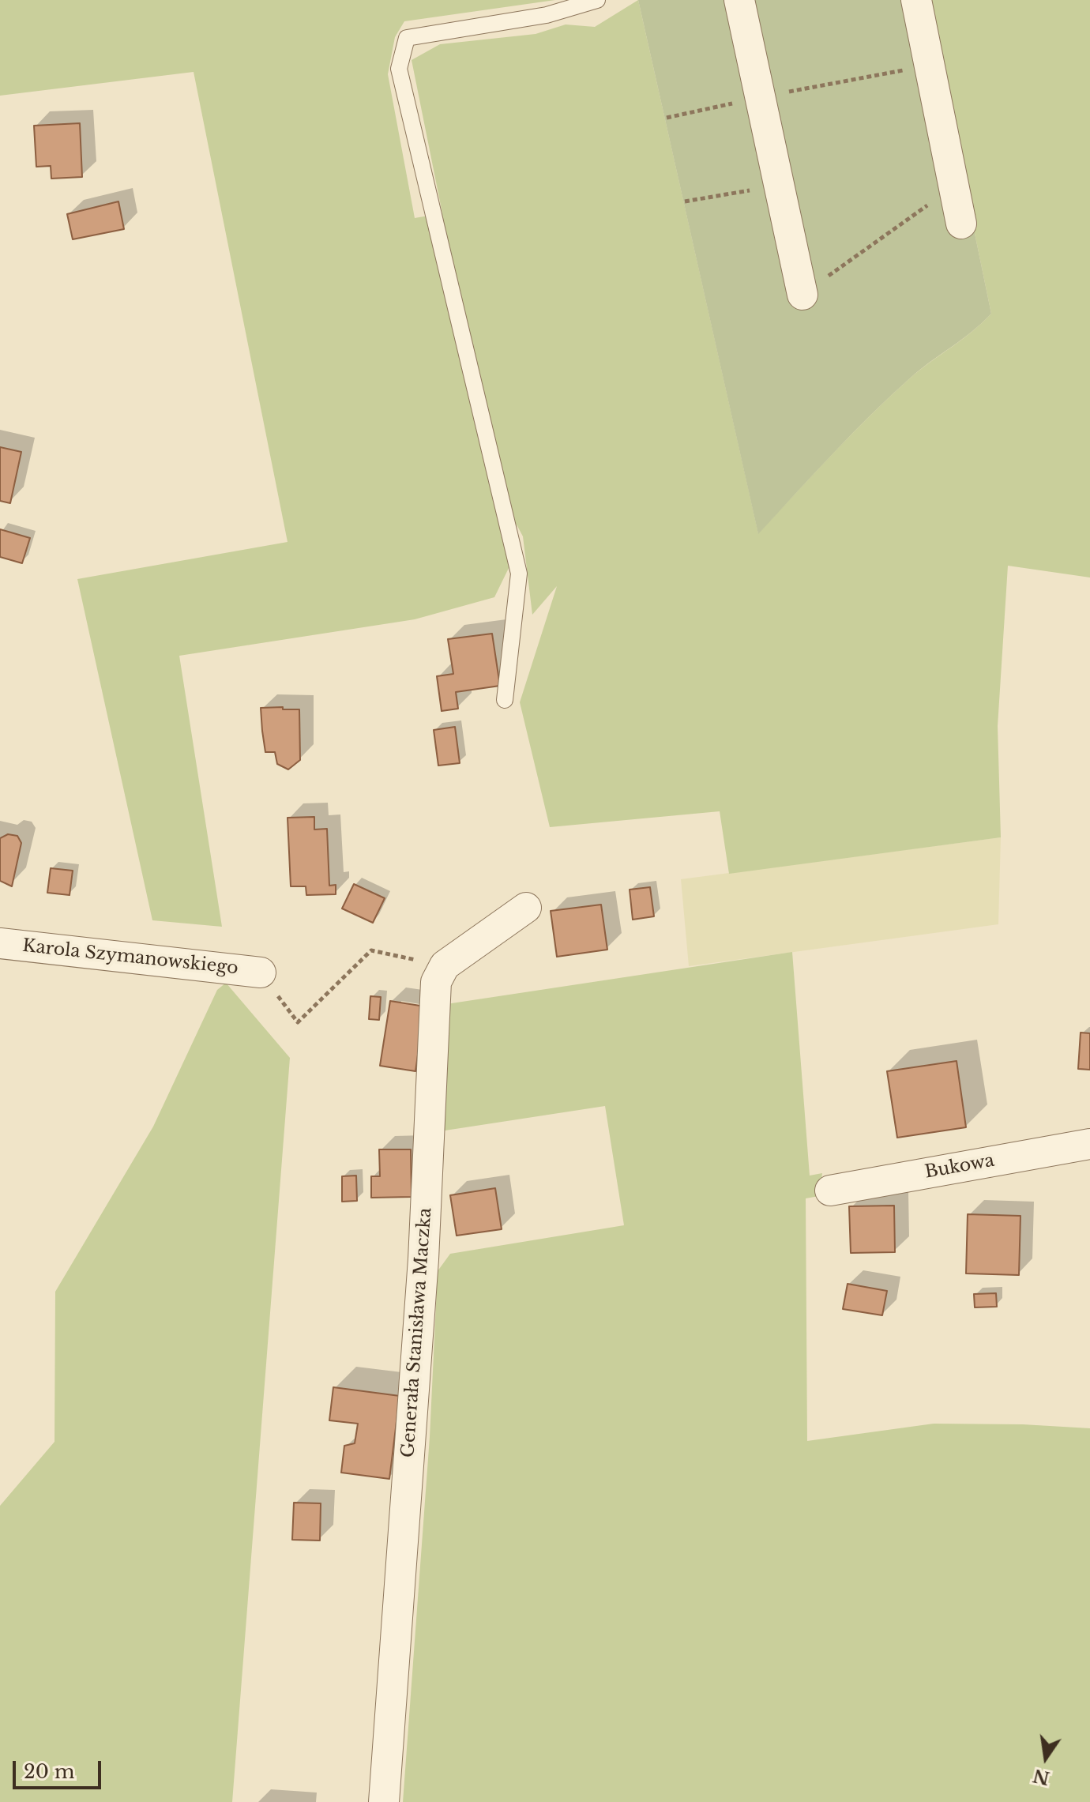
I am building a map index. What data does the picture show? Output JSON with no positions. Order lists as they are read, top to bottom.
{
  "streets": {
    "street": ["Karola Szymanowskiego", "Bukowa", "Generała Stanisława Maczka"]
  },
  "scale_bar": "20 m",
  "north": "bottom"
}
